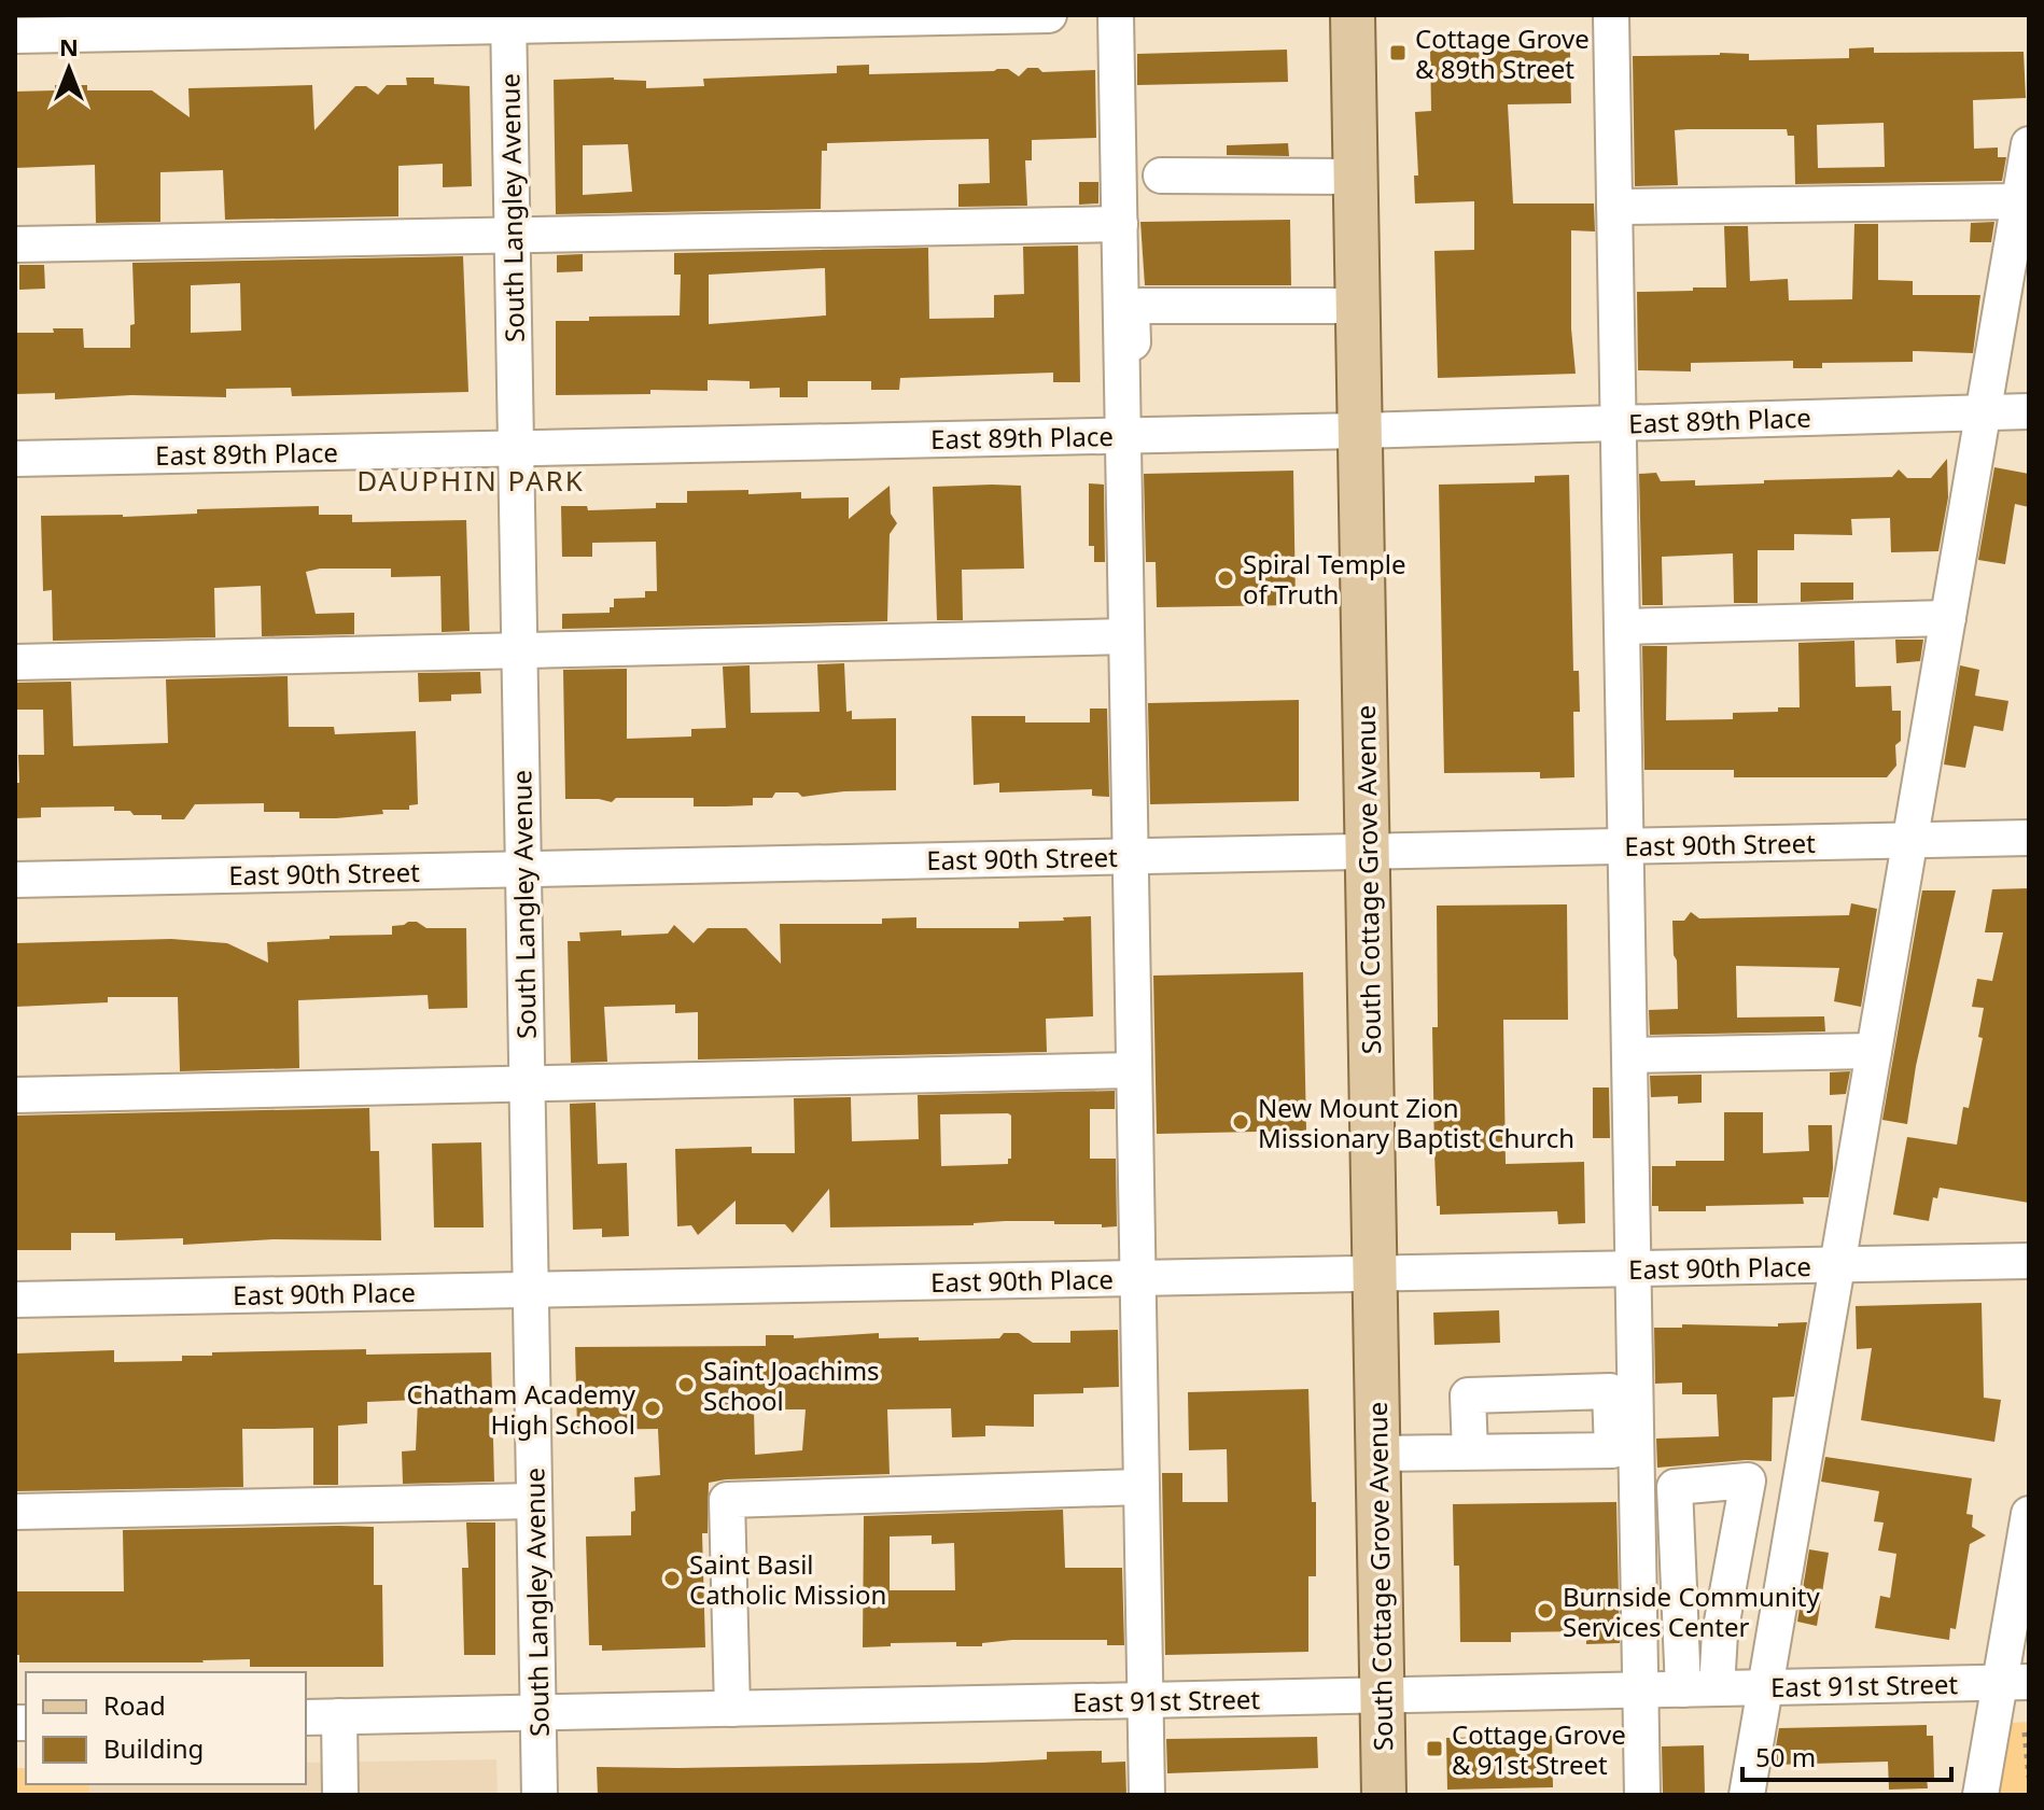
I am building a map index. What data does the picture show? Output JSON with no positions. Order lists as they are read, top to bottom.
{
  "streets": {
    "main road": ["South Cottage Grove Avenue"],
    "street": [
      "South Langley Avenue",
      "East 89th Place",
      "East 90th Street",
      "East 90th Place",
      "East 91st Street"
    ]
  },
  "crossings": [
    ["South Langley Avenue", "East 89th Place"],
    ["South Langley Avenue", "East 90th Street"],
    ["South Langley Avenue", "East 90th Place"],
    ["South Langley Avenue", "East 91st Street"],
    ["East 89th Place", "South Cottage Grove Avenue"],
    ["East 90th Street", "South Cottage Grove Avenue"],
    ["South Cottage Grove Avenue", "East 90th Place"],
    ["South Cottage Grove Avenue", "East 91st Street"]
  ],
  "districts": ["DAUPHIN PARK"],
  "places": {
    "transit": ["Cottage Grove & 89th Street", "Cottage Grove & 91st Street"],
    "other": [
      "Spiral Temple of Truth",
      "New Mount Zion Missionary Baptist Church",
      "Saint Joachims School",
      "Chatham Academy High School",
      "Saint Basil Catholic Mission",
      "Burnside Community Services Center"
    ]
  },
  "legend": ["Road", "Building"],
  "scale_bar": "50 m",
  "north": "top"
}
